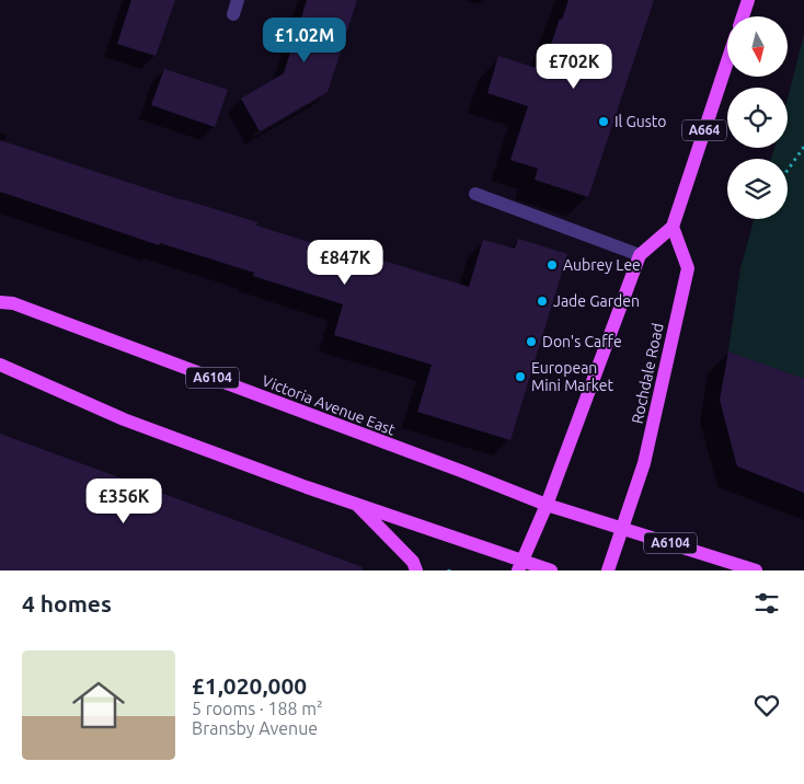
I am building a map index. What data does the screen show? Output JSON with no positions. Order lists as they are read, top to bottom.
{
  "streets": {
    "main road": [
      "A664",
      "Rochdale Road",
      "A6104",
      "Victoria Avenue East"
    ]
  },
  "crossings": [
    ["A664", "Rochdale Road"],
    ["Rochdale Road", "A6104"],
    ["Rochdale Road", "Victoria Avenue East"],
    ["A6104", "Victoria Avenue East"]
  ],
  "places": [
    "Il Gusto",
    "Aubrey Lee",
    "Jade Garden",
    "Don's Caffe",
    "European Mini Market"
  ],
  "north": "bottom",
  "page": {
    "price": [
      "£1.02M",
      "£702K",
      "£847K",
      "£356K"
    ],
    "heading": "4 homes",
    "list": [
      {
        "name": "£1,020,000",
        "note": "5 rooms · 188 m² · Bransby Avenue"
      }
    ]
  }
}
